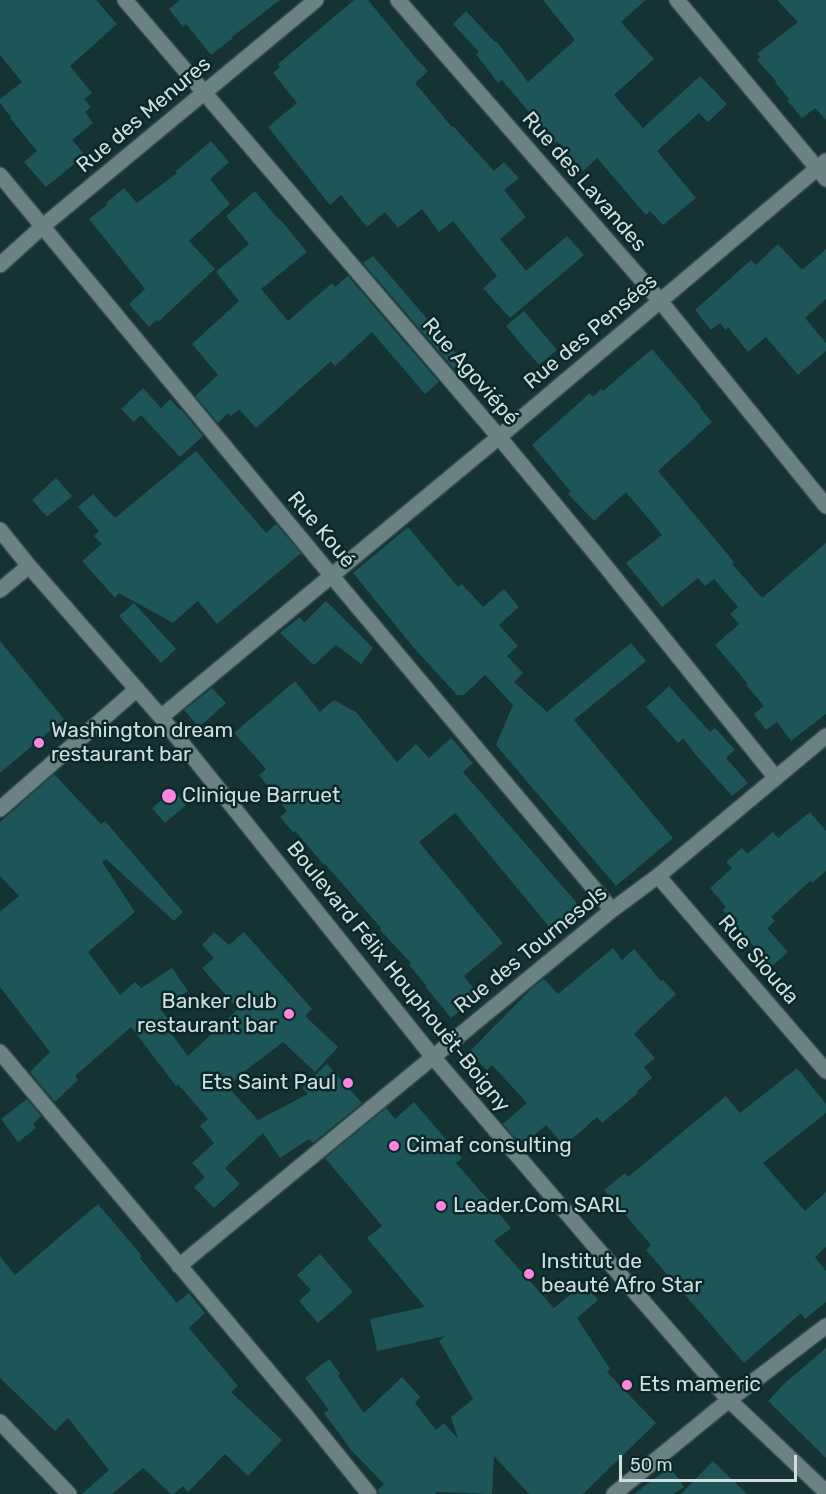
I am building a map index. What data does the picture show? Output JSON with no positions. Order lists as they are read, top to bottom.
{
  "streets": {
    "street": [
      "Rue des Menures",
      "Rue des Lavandes",
      "Rue des Pensées",
      "Rue Agoviépé",
      "Rue Koué",
      "Rue des Tournesols",
      "Rue Siouda",
      "Boulevard Félix Houphouët-Boigny"
    ]
  },
  "crossings": [
    ["Rue des Menures", "Rue Agoviépé"],
    ["Rue des Menures", "Rue Koué"],
    ["Rue des Lavandes", "Rue des Pensées"],
    ["Rue des Pensées", "Rue Agoviépé"],
    ["Rue des Pensées", "Rue Koué"],
    ["Rue des Pensées", "Boulevard Félix Houphouët-Boigny"],
    ["Rue Agoviépé", "Rue des Tournesols"],
    ["Rue Koué", "Rue des Tournesols"],
    ["Rue des Tournesols", "Rue Siouda"],
    ["Rue des Tournesols", "Boulevard Félix Houphouët-Boigny"]
  ],
  "places": [
    "Washington dream restaurant bar",
    "Clinique Barruet",
    "Banker club restaurant bar",
    "Ets Saint Paul",
    "Cimaf consulting",
    "Leader.Com SARL",
    "Institut de beauté Afro Star",
    "Ets mameric"
  ],
  "scale_bar": "50 m"
}
